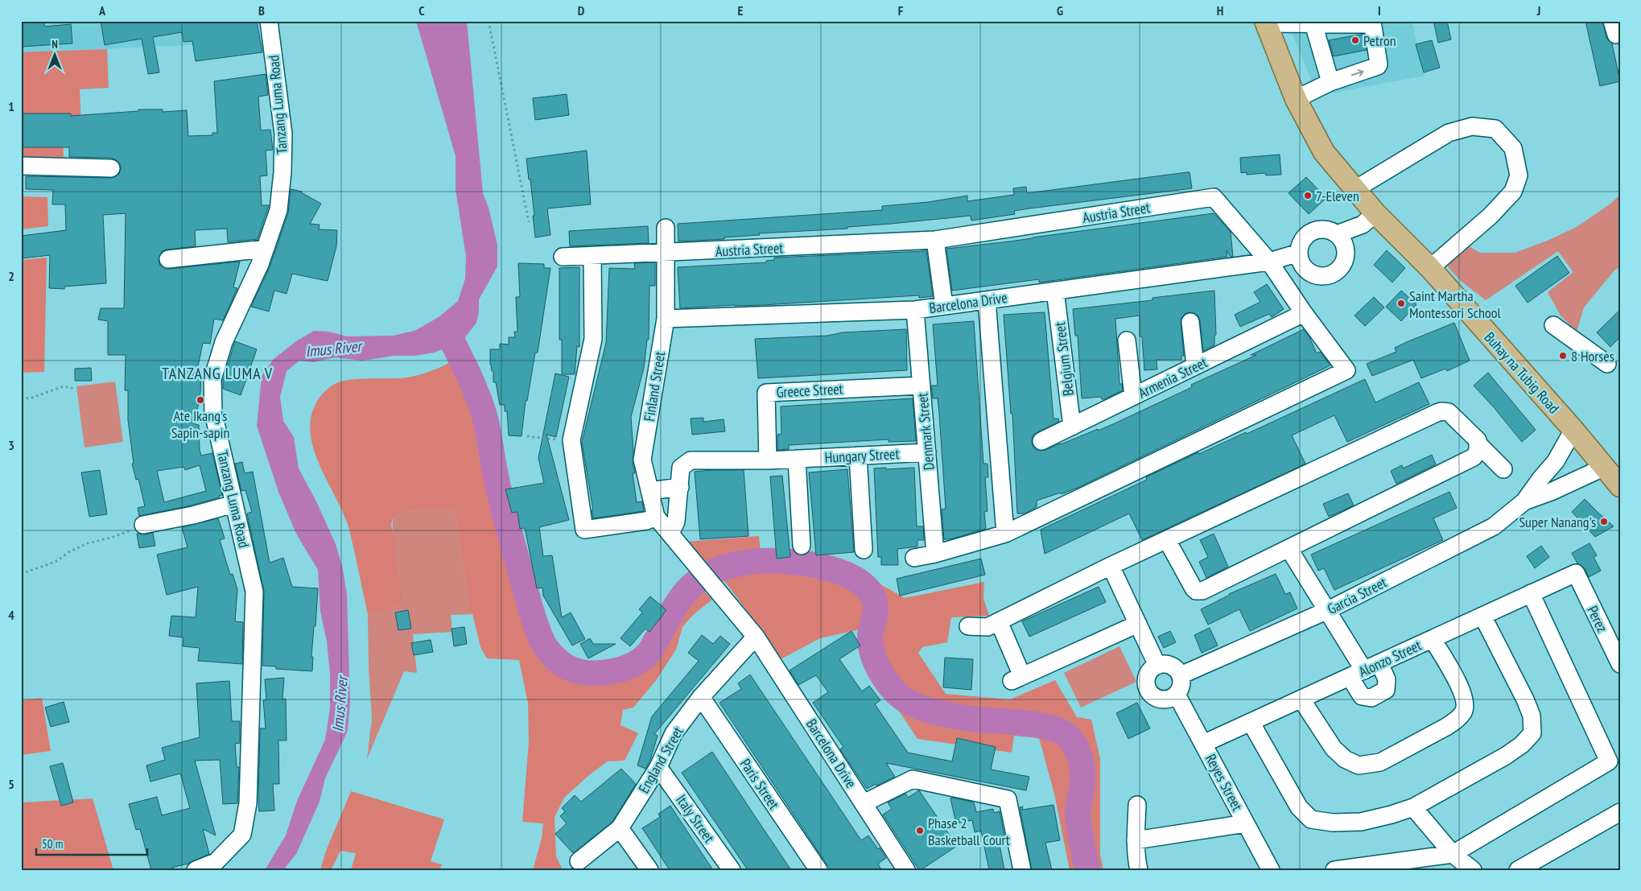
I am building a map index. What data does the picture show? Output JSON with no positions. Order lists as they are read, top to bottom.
{
  "streets": {
    "main road": ["Buhay na Tubig Road"],
    "street": [
      "Tanzang Luma Road",
      "Austria Street",
      "Barcelona Drive",
      "Belgium Street",
      "Armenia Street",
      "Finland Street",
      "Greece Street",
      "Denmark Street",
      "Hungary Street",
      "Garcia Street",
      "Perez",
      "Alonzo Street",
      "England Street",
      "Reyes Street",
      "Paris Street",
      "Italy Street"
    ]
  },
  "crossings": [
    ["Austria Street", "Barcelona Drive"],
    ["Austria Street", "Finland Street"],
    ["Barcelona Drive", "Belgium Street"],
    ["Barcelona Drive", "Finland Street"],
    ["Barcelona Drive", "Denmark Street"],
    ["Barcelona Drive", "England Street"],
    ["Belgium Street", "Armenia Street"],
    ["Buhay na Tubig Road", "Garcia Street"],
    ["Greece Street", "Denmark Street"],
    ["Greece Street", "Hungary Street"],
    ["Denmark Street", "Hungary Street"],
    ["Garcia Street", "Reyes Street"],
    ["Perez", "Alonzo Street"],
    ["Alonzo Street", "Reyes Street"],
    ["England Street", "Paris Street"],
    ["England Street", "Italy Street"]
  ],
  "districts": ["TANZANG LUMA V"],
  "water": ["Imus River"],
  "places": [
    "Petron",
    "7-Eleven",
    "Saint Martha Montessori School",
    "8 Horses",
    "Ate Ikang's Sapin-sapin",
    "Super Nanang's",
    "Phase 2 Basketball Court"
  ],
  "scale_bar": "50 m",
  "north": "top",
  "grid": {
    "columns": [
      "A",
      "B",
      "C",
      "D",
      "E",
      "F",
      "G",
      "H",
      "I",
      "J"
    ],
    "rows": [
      "1",
      "2",
      "3",
      "4",
      "5"
    ]
  }
}
